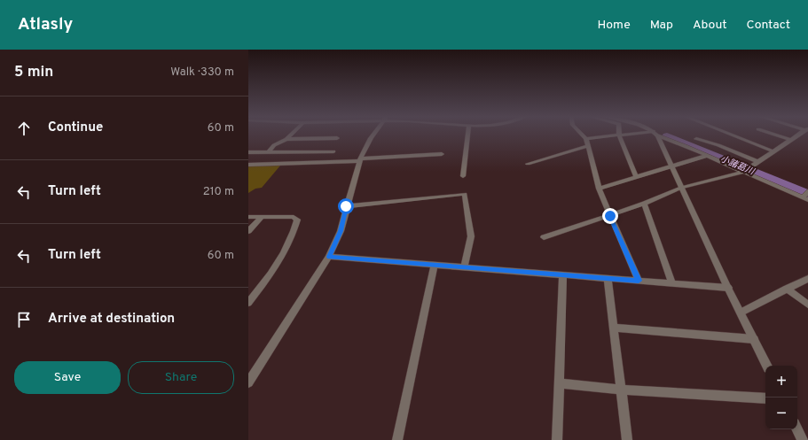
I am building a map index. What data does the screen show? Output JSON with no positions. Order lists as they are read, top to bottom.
{
  "water": ["小諸葛川"],
  "page": {
    "header": "Atlasly",
    "nav": [
      "Home",
      "Map",
      "About",
      "Contact"
    ],
    "heading": ["5 min", "Walk · 330 m"],
    "list": [
      ["Continue", "60 m"],
      ["Turn left", "210 m"],
      ["Turn left", "60 m"],
      "Arrive at destination"
    ],
    "buttons": ["Save", "Share"],
    "map_buttons": ["+", "−"]
  }
}
